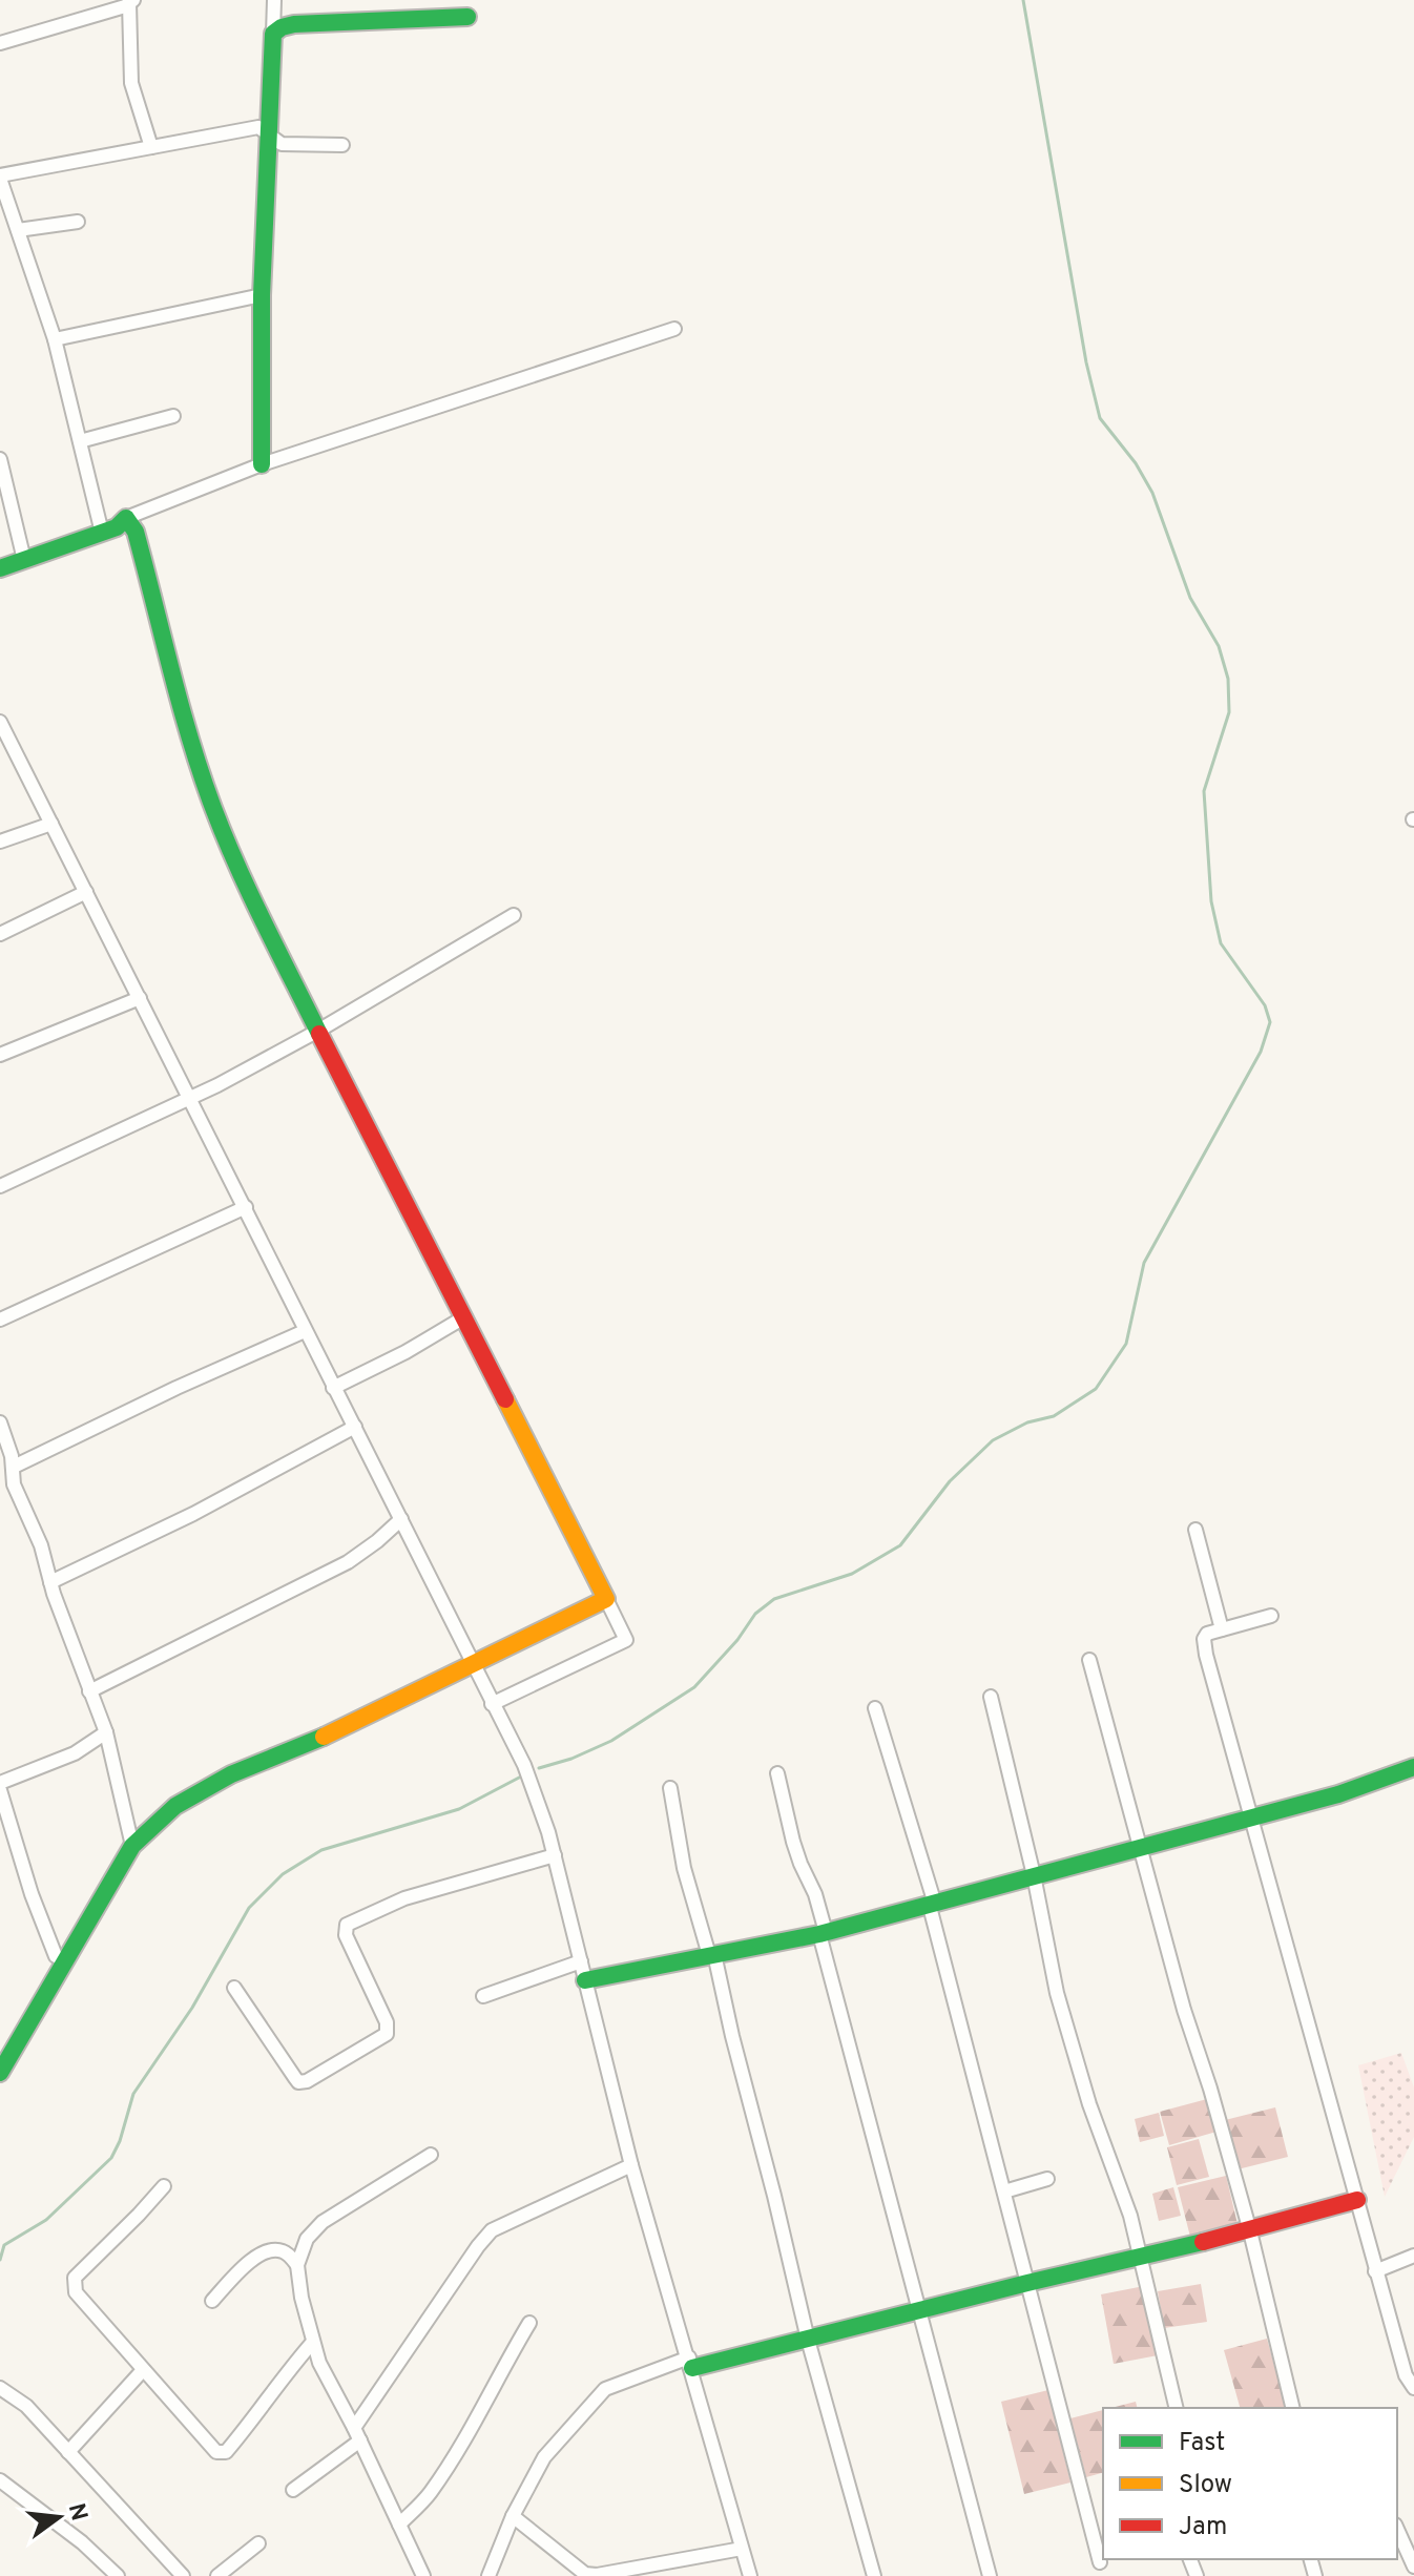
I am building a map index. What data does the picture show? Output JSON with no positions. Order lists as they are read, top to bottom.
{
  "legend": ["Fast", "Slow", "Jam"],
  "north": "right"
}
